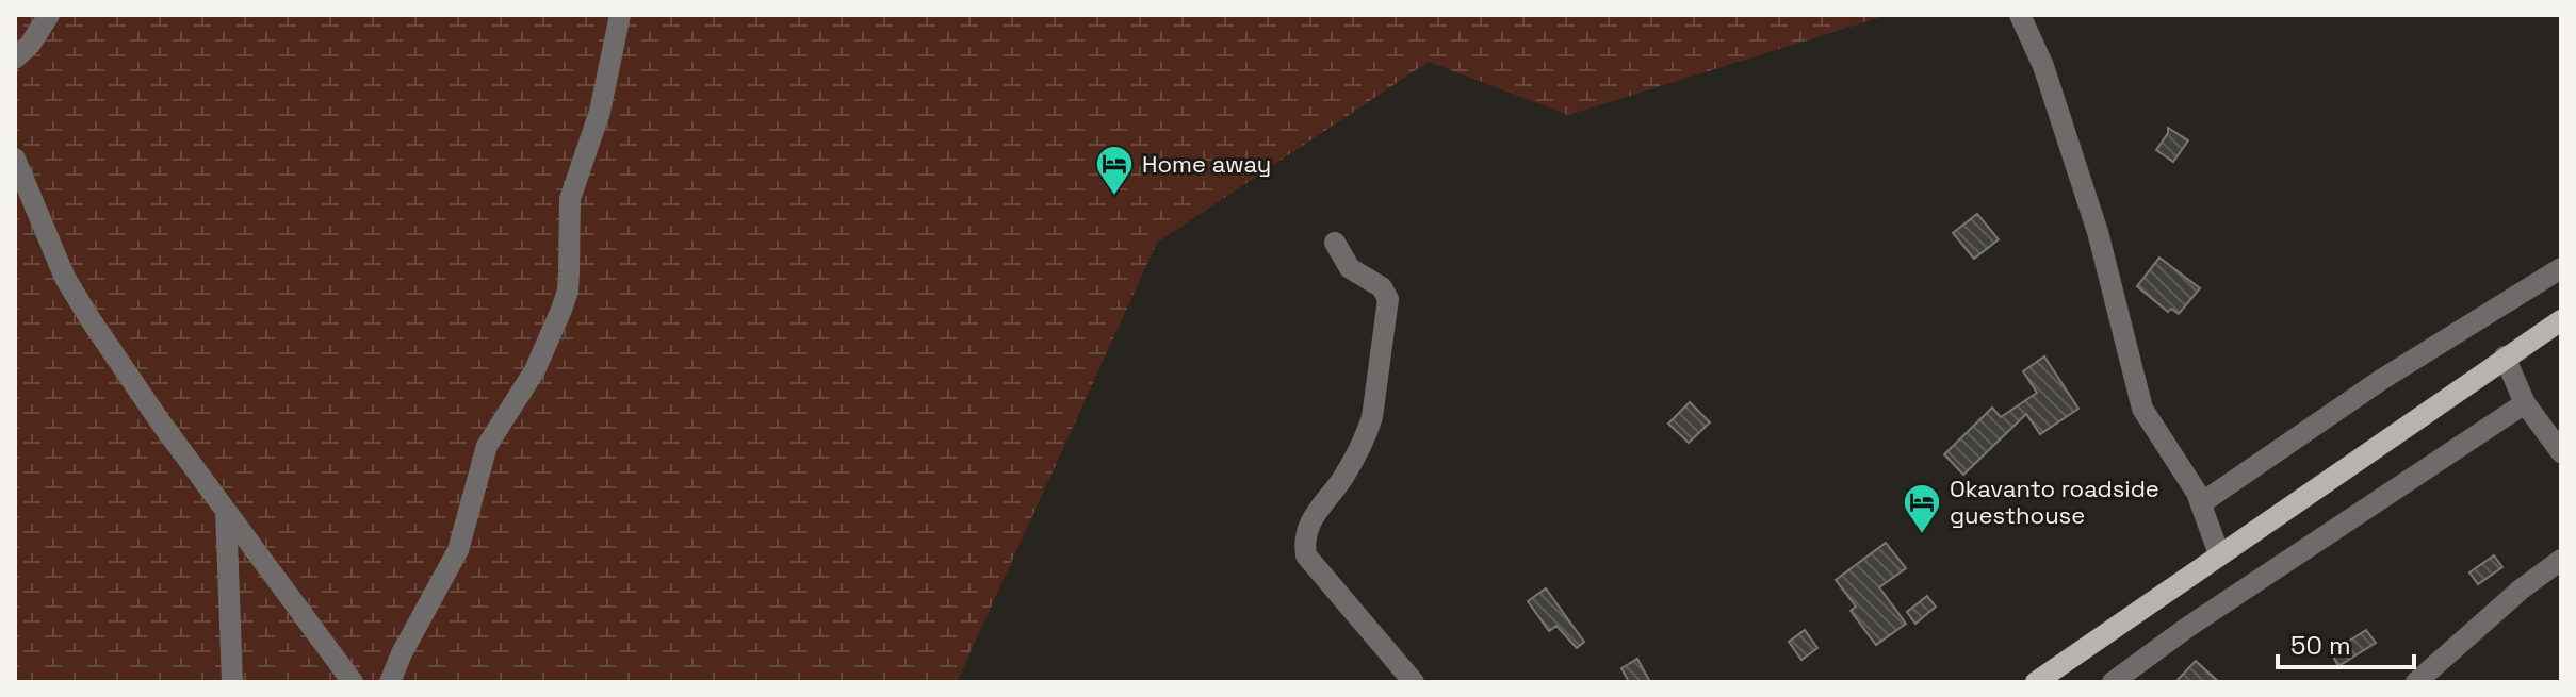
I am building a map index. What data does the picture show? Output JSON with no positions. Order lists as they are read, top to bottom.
{
  "places": {
    "hotel": ["Home away", "Okavanto roadside guesthouse"]
  },
  "scale_bar": "50 m"
}
